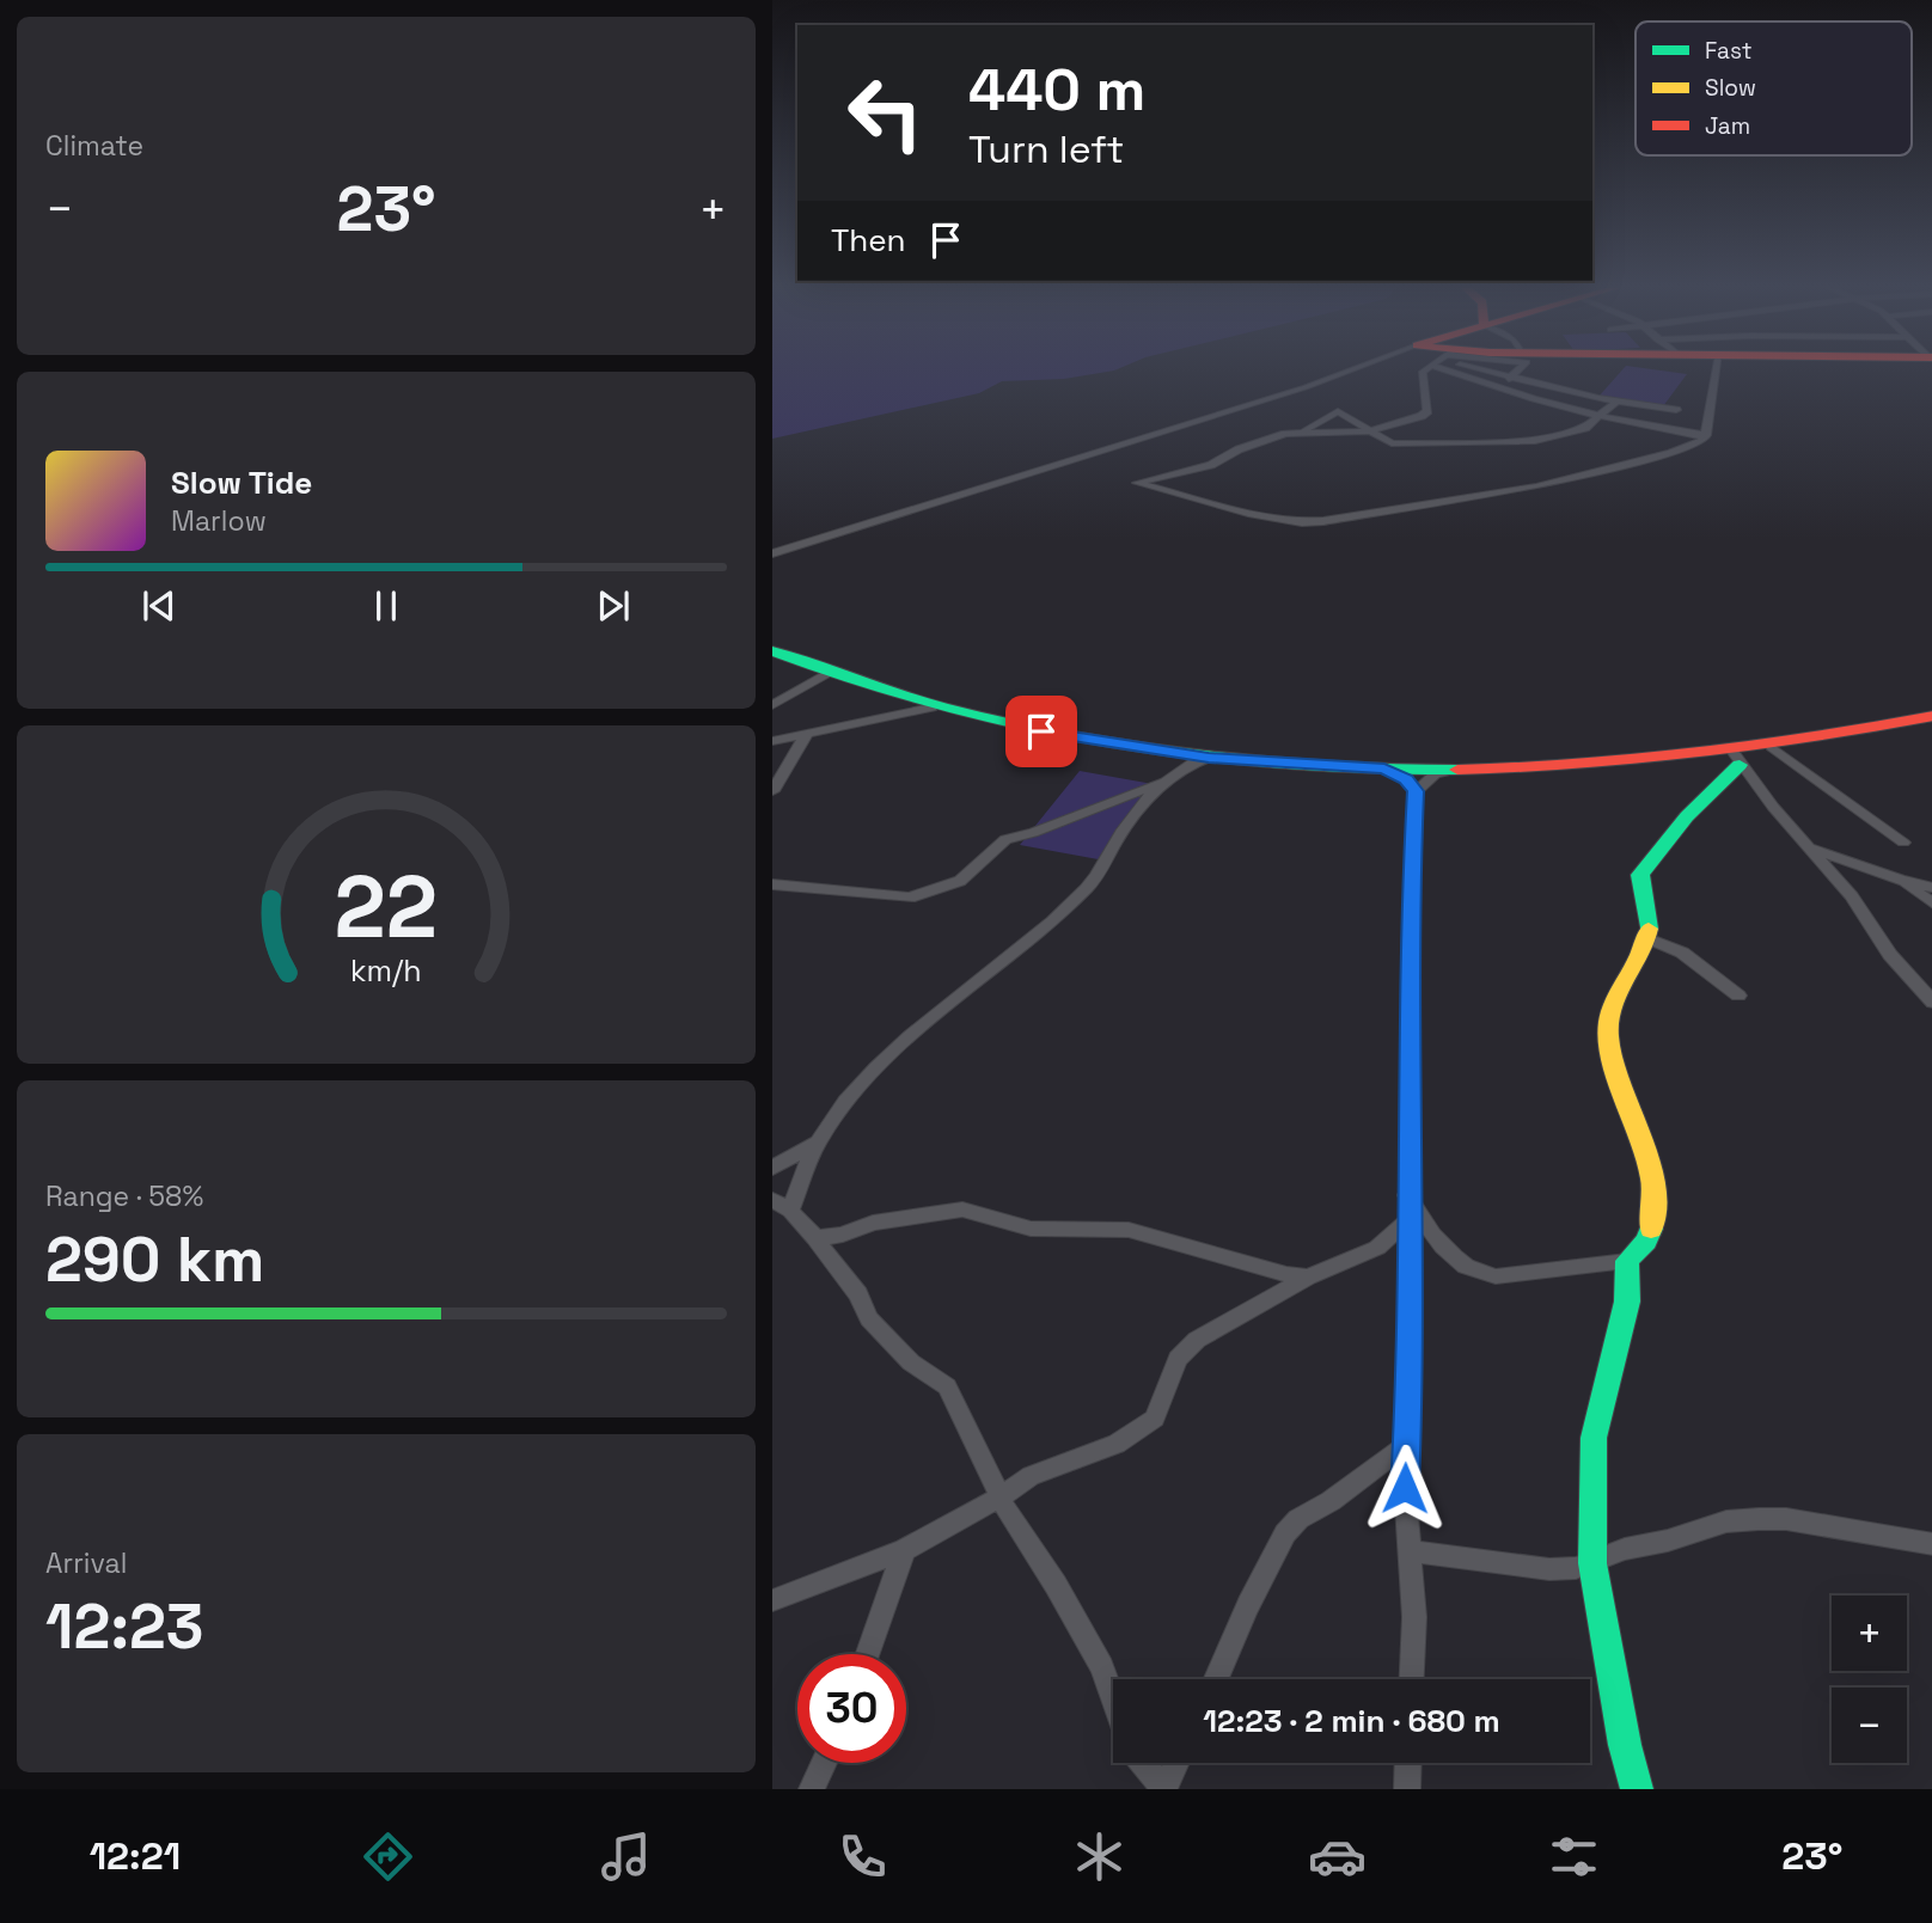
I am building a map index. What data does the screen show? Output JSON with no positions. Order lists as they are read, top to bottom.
{
  "legend": ["Fast", "Slow", "Jam"],
  "page": {
    "tile": [
      "Climate",
      ["Range · 58%", "290 km"],
      ["Arrival", "12:23"]
    ],
    "turn": ["440 m", "Turn left"],
    "heat": ["−", "23°", "+"],
    "then": "Then",
    "song": ["Slow Tide", "Marlow"],
    "map_buttons": ["+", "−"],
    "limit": "30",
    "trip": "12:23 · 2 min · 680 m",
    "tabs": ["12:21", "23°"],
    "gauge": ["22", "km/h"]
  }
}
